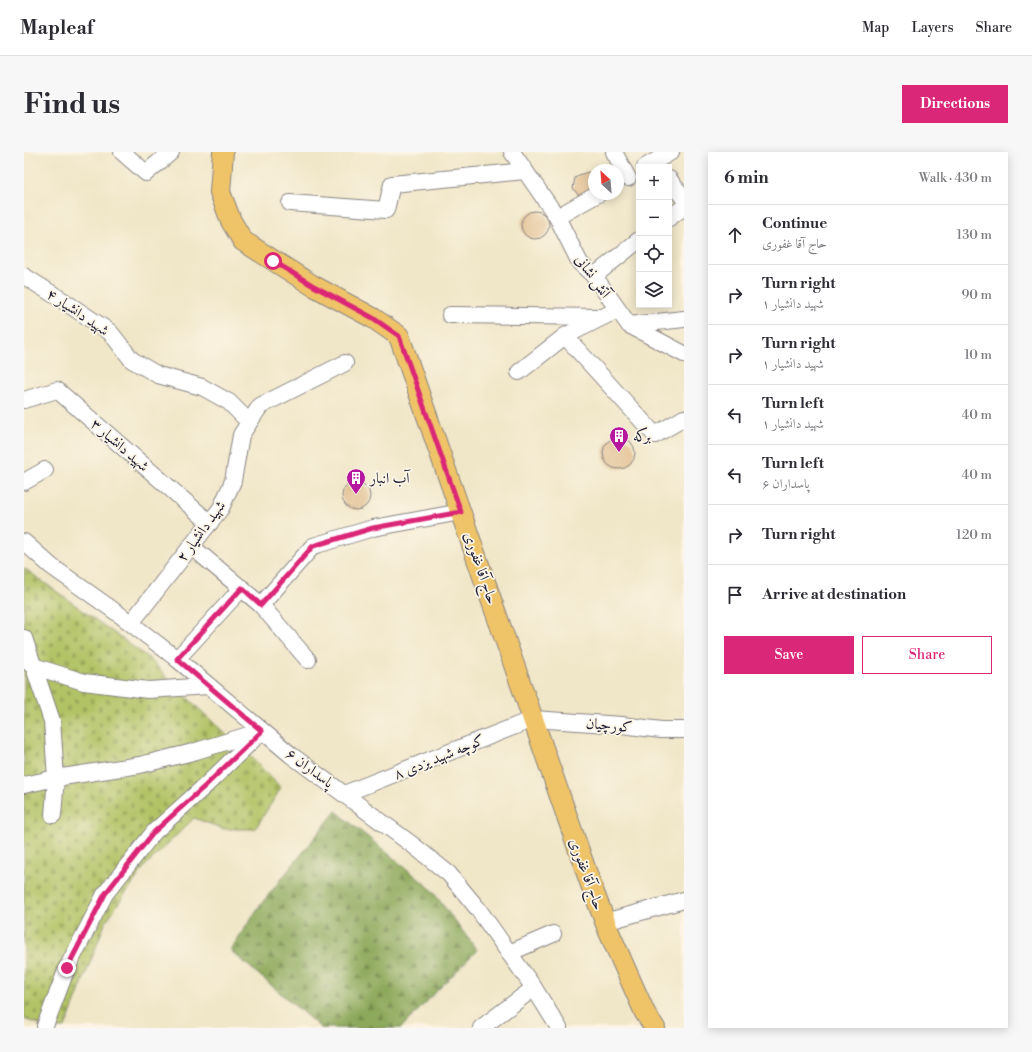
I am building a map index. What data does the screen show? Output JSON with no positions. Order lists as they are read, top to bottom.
{
  "streets": {
    "main road": ["حاج آقا غفوری"],
    "street": [
      "آتش نشانی",
      "شهید دانشیار ۴",
      "شهید دانشیار ۳",
      "شهید دانشیار ۲",
      "کورچیان",
      "کوچه شهید یزدی ۸",
      "پاسداران ۶"
    ]
  },
  "crossings": [
    ["شهید دانشیار ۴", "شهید دانشیار ۲"],
    ["شهید دانشیار ۳", "شهید دانشیار ۲"],
    ["شهید دانشیار ۲", "پاسداران ۶"],
    ["حاج آقا غفوری", "کورچیان"],
    ["حاج آقا غفوری", "کوچه شهید یزدی ۸"],
    ["کورچیان", "کوچه شهید یزدی ۸"],
    ["کوچه شهید یزدی ۸", "پاسداران ۶"]
  ],
  "places": {
    "building": ["برکه", "آب انبار"]
  },
  "north": "top left",
  "page": {
    "header": "Mapleaf",
    "nav": ["Map", "Layers", "Share"],
    "buttons": [
      "Directions",
      ["Save", "Share"]
    ],
    "title": "Find us",
    "heading": ["6 min", "Walk · 430 m"],
    "map_buttons": ["+", "−"],
    "list": [
      ["Continue", "حاج آقا غفوری", "130 m"],
      ["Turn right", "شهید دانشیار ۱", "90 m"],
      ["Turn right", "شهید دانشیار ۱", "10 m"],
      ["Turn left", "شهید دانشیار ۱", "40 m"],
      ["Turn left", "پاسداران ۶", "40 m"],
      ["Turn right", "120 m"],
      "Arrive at destination"
    ]
  }
}
